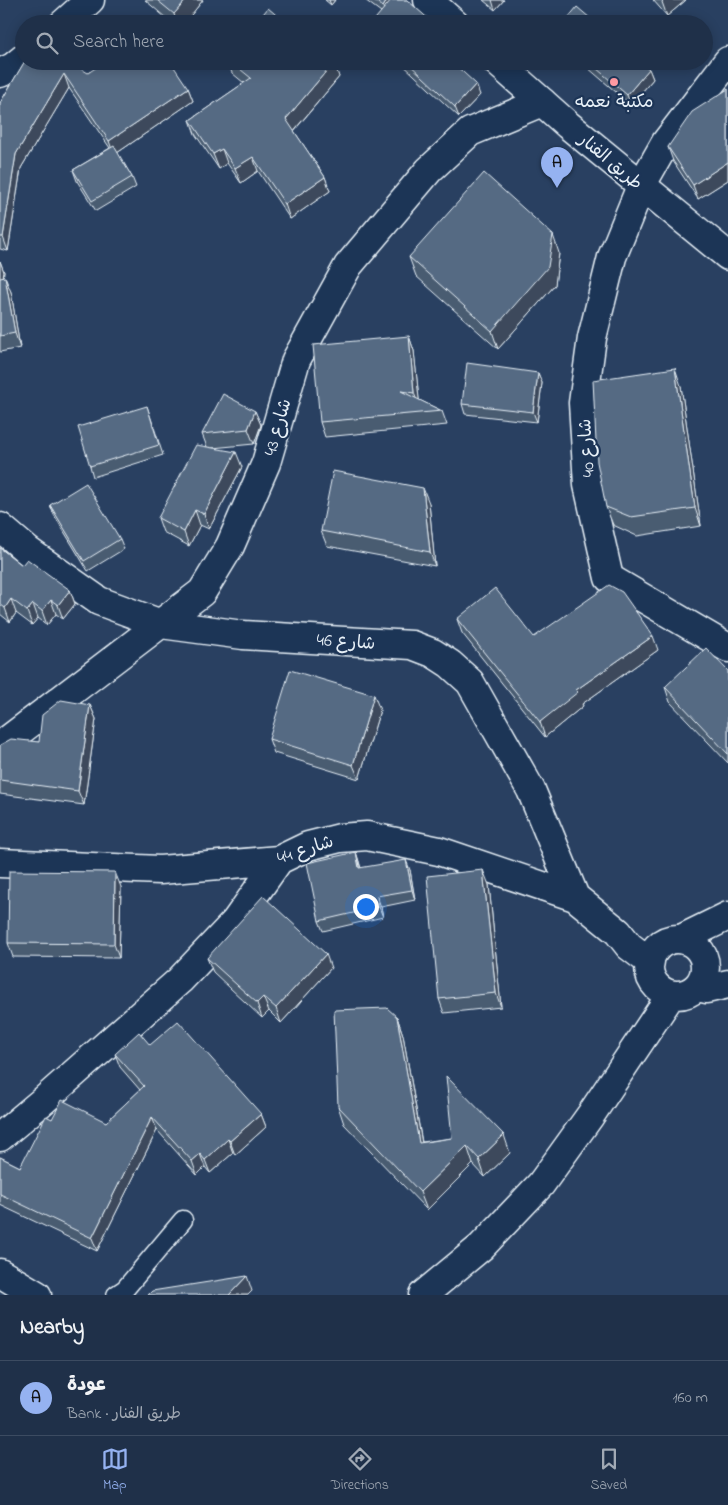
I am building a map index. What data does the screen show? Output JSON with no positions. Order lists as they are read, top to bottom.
{
  "streets": {
    "street": [
      "طريق الفنار",
      "شارع 43",
      "شارع 40",
      "شارع 46",
      "شارع 44"
    ]
  },
  "crossings": [
    ["طريق الفنار", "شارع 43"],
    ["طريق الفنار", "شارع 40"],
    ["شارع 43", "شارع 46"],
    ["شارع 46", "شارع 44"]
  ],
  "places": ["مكتبة نعمه"],
  "page": {
    "search": "Search here",
    "pins": "A",
    "heading": "Nearby",
    "list": [
      {
        "mark": "A",
        "name": "عودة",
        "note": "Bank · طريق الفنار",
        "value": "160 m"
      }
    ],
    "nav": ["Map", "Directions", "Saved"]
  }
}
